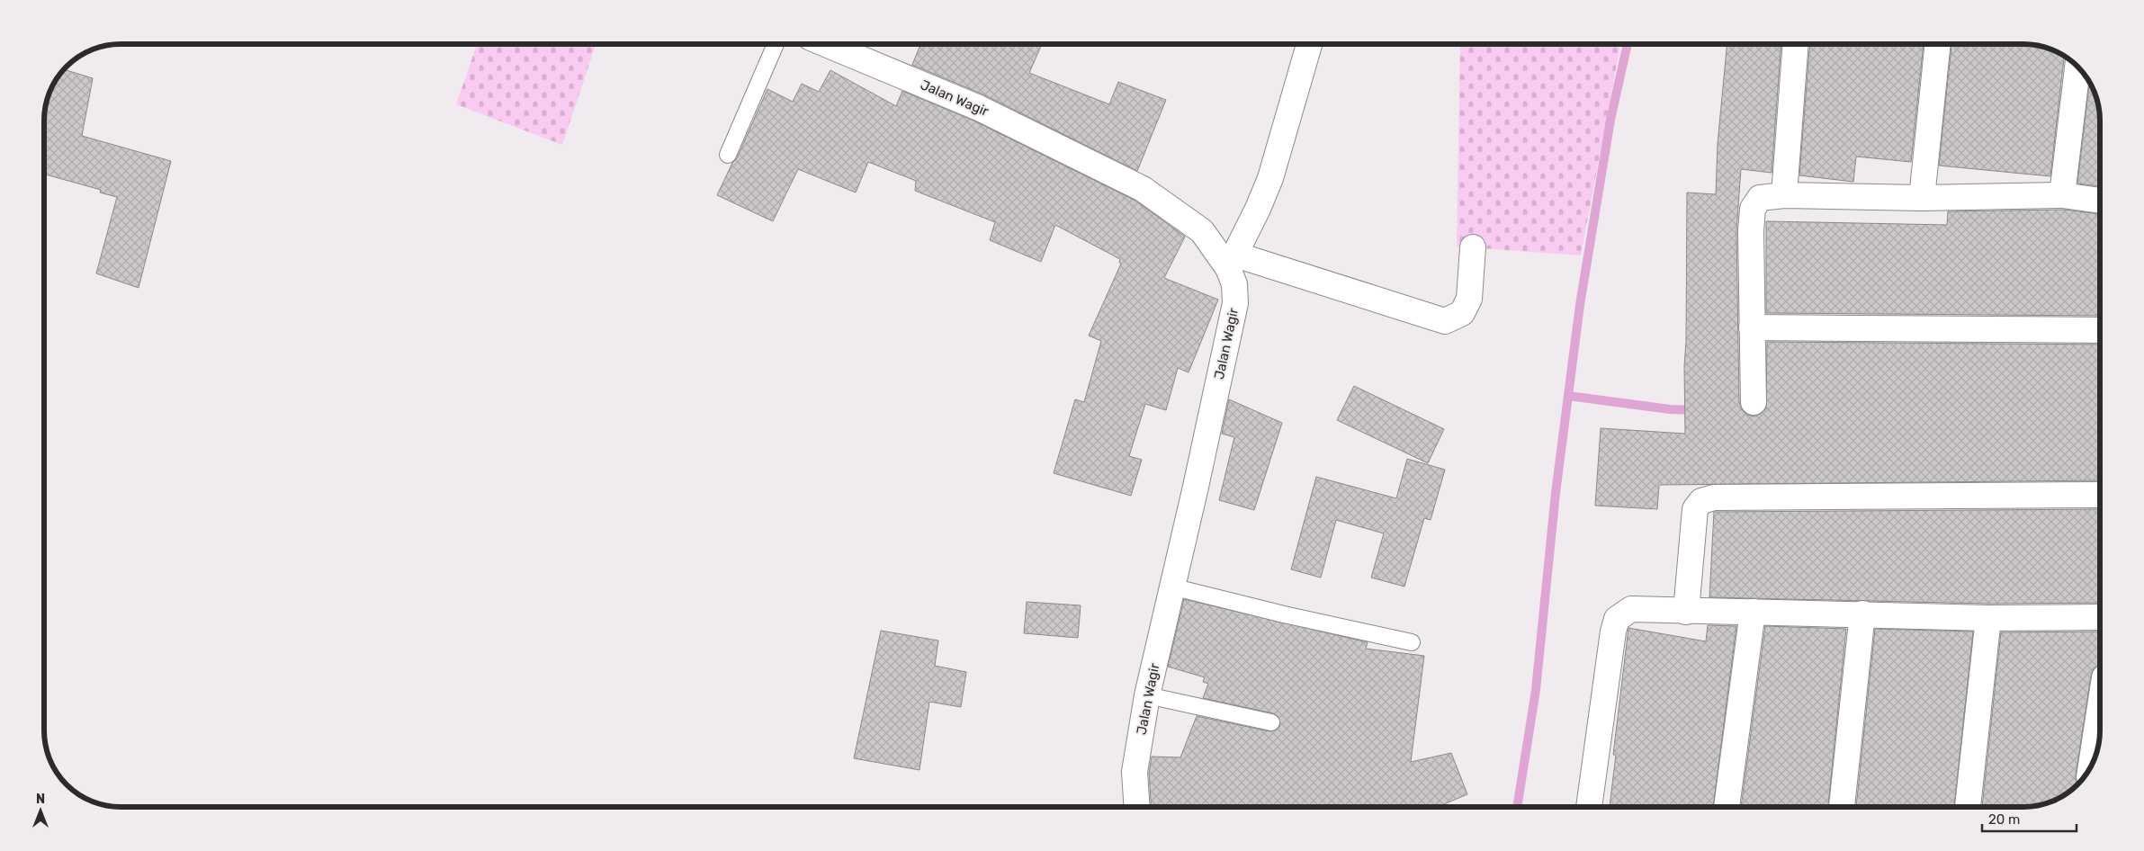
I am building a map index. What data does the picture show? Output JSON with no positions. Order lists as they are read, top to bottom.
{
  "streets": {
    "street": ["Jalan Wagir"]
  },
  "scale_bar": "20 m",
  "north": "top"
}
